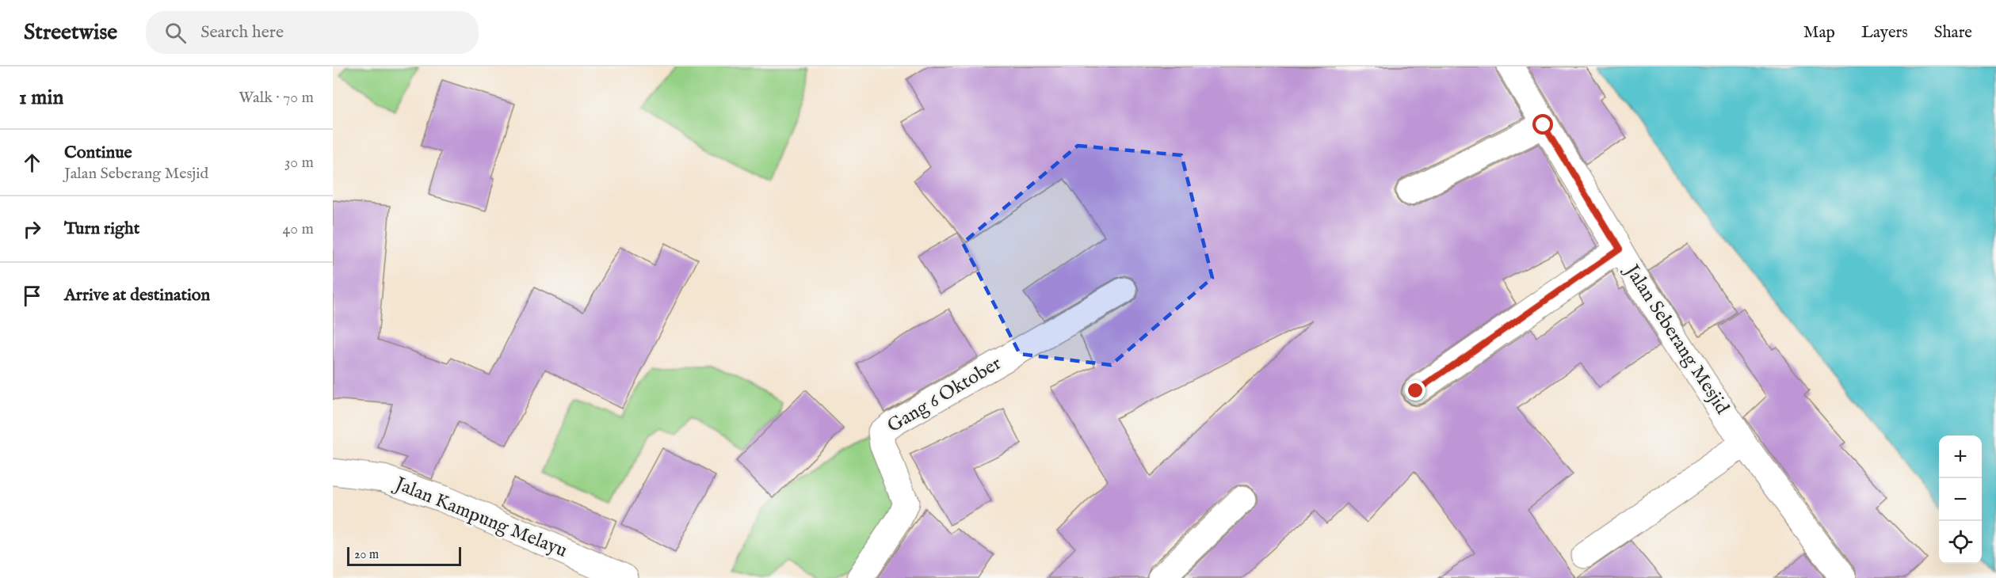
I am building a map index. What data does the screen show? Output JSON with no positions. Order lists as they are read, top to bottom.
{
  "streets": {
    "street": ["Jalan Seberang Mesjid", "Gang 6 Oktober", "Jalan Kampung Melayu"]
  },
  "scale_bar": "20 m",
  "page": {
    "header": "Streetwise",
    "search": "Search here",
    "nav": ["Map", "Layers", "Share"],
    "heading": ["1 min", "Walk · 70 m"],
    "list": [
      ["Continue", "Jalan Seberang Mesjid", "30 m"],
      ["Turn right", "40 m"],
      "Arrive at destination"
    ],
    "map_buttons": ["+", "−"],
    "scale": "20 m"
  }
}
